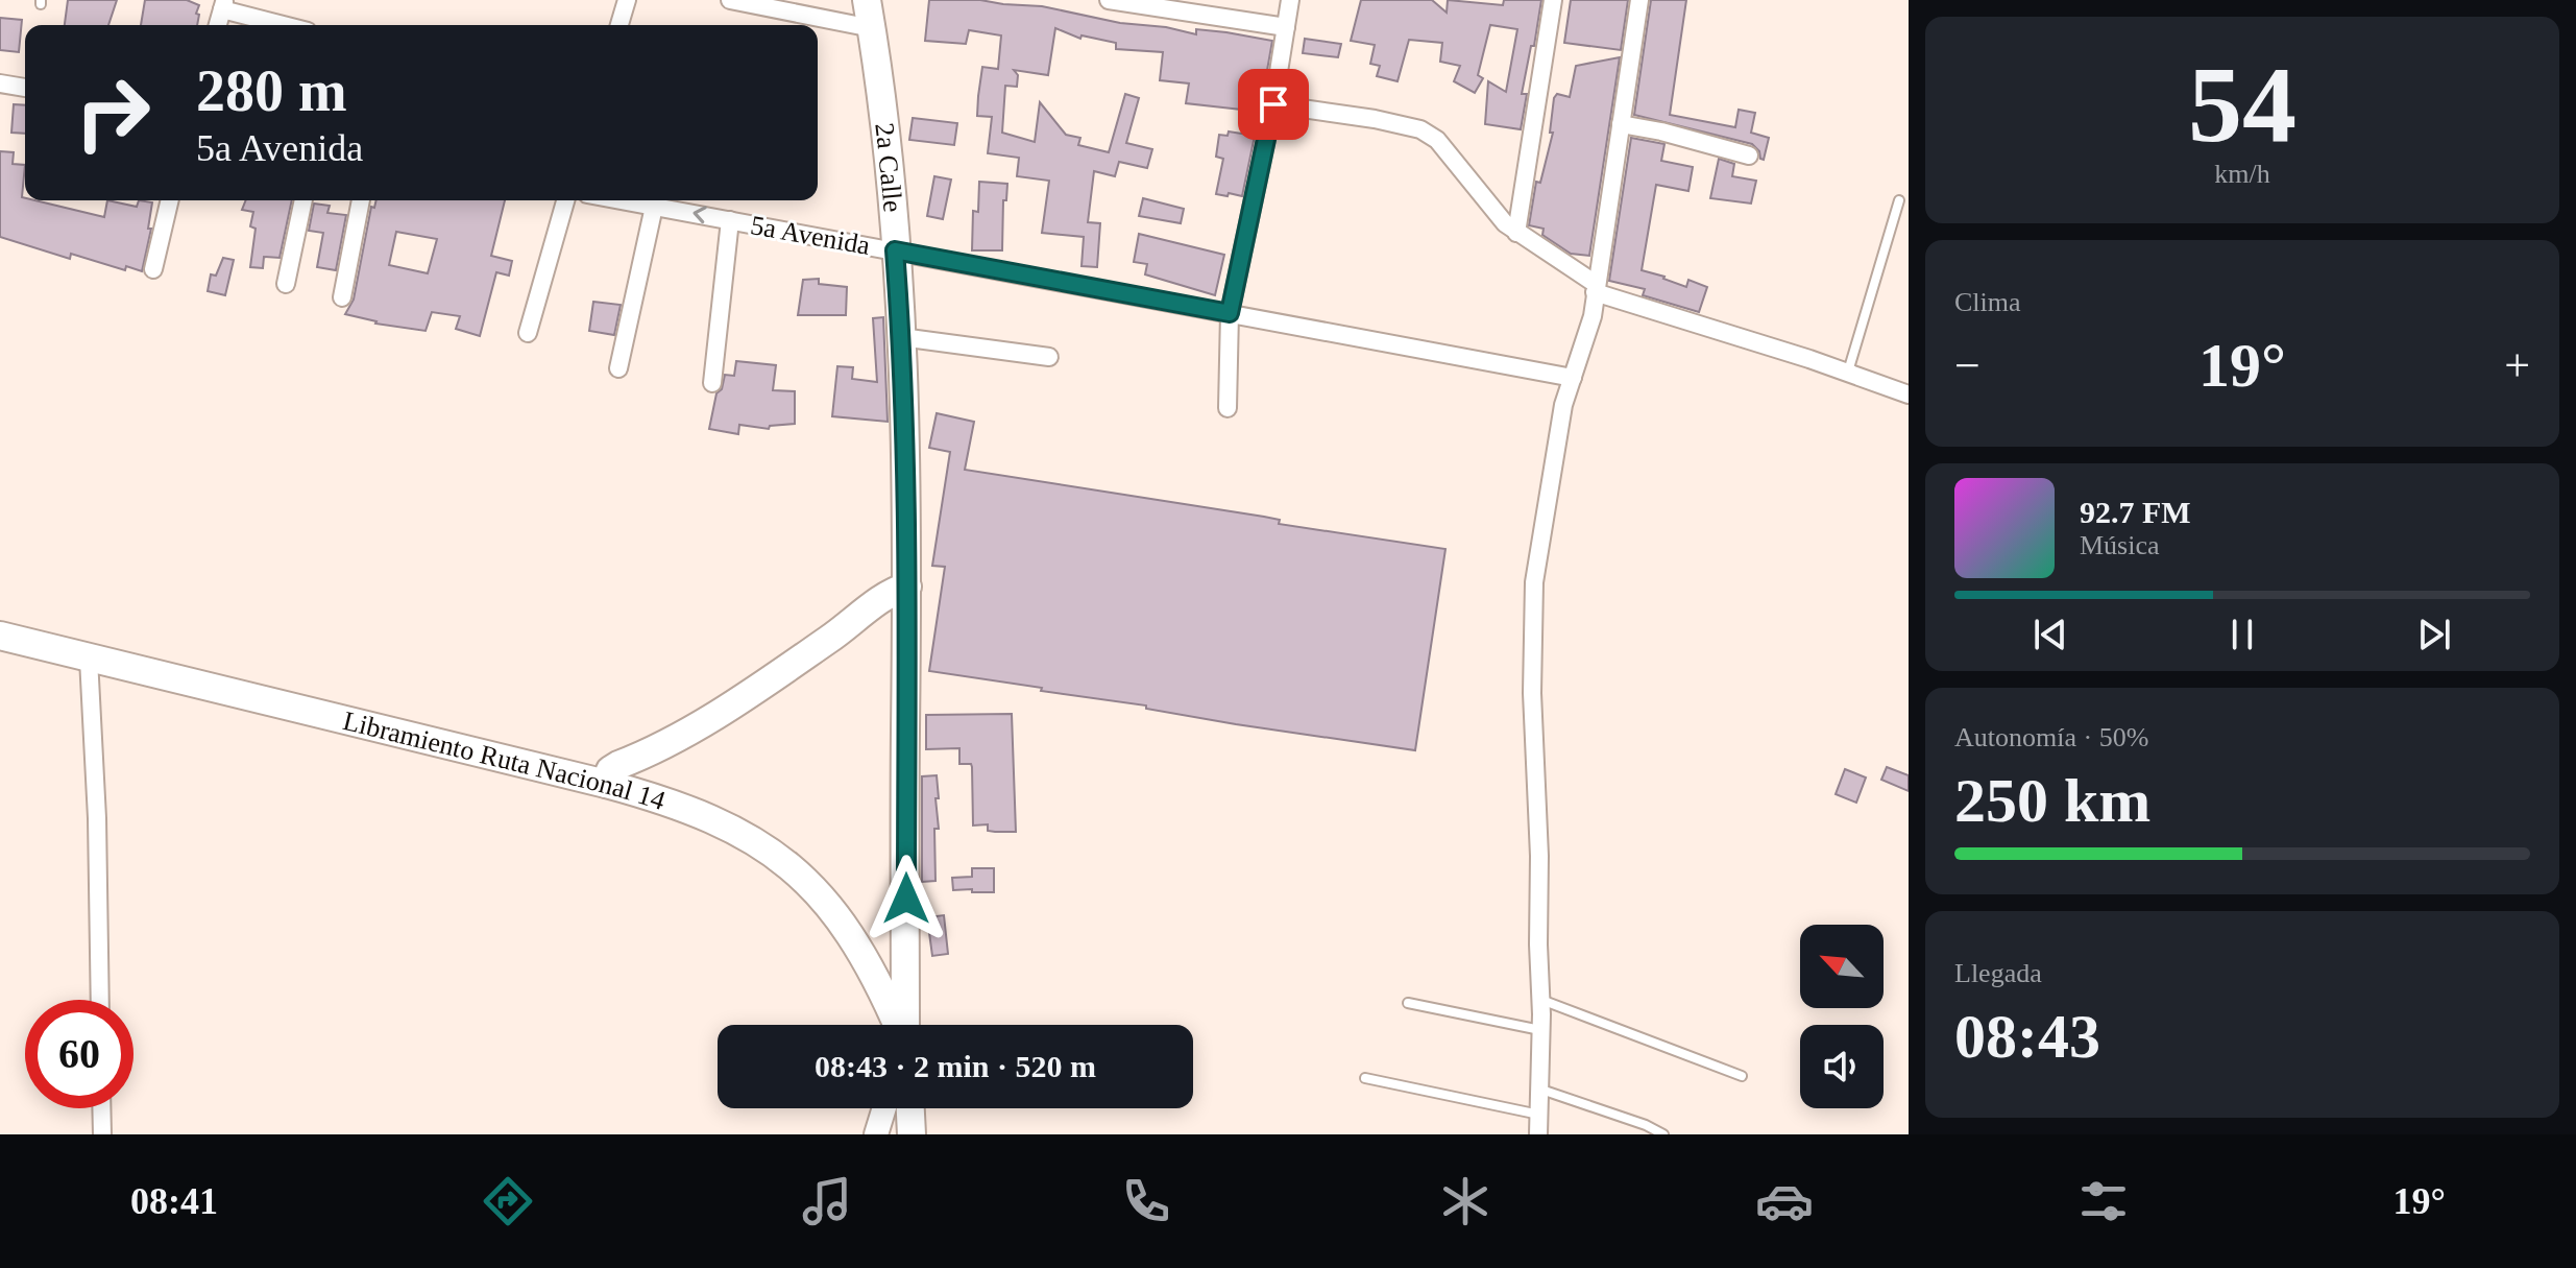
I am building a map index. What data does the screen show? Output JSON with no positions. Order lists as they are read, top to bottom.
{
  "streets": {
    "main road": ["2a Calle", "Libramiento Ruta Nacional 14"],
    "street": ["5a Avenida"]
  },
  "crossings": [
    ["2a Calle", "5a Avenida"]
  ],
  "north": "top left",
  "page": {
    "tile": [
      ["54", "km/h"],
      "Clima",
      ["Autonomía · 50%", "250 km"],
      ["Llegada", "08:43"]
    ],
    "turn": ["280 m", "5a Avenida"],
    "heat": ["−", "19°", "+"],
    "song": ["92.7 FM", "Música"],
    "limit": "60",
    "trip": "08:43 · 2 min · 520 m",
    "tabs": ["08:41", "19°"]
  }
}
